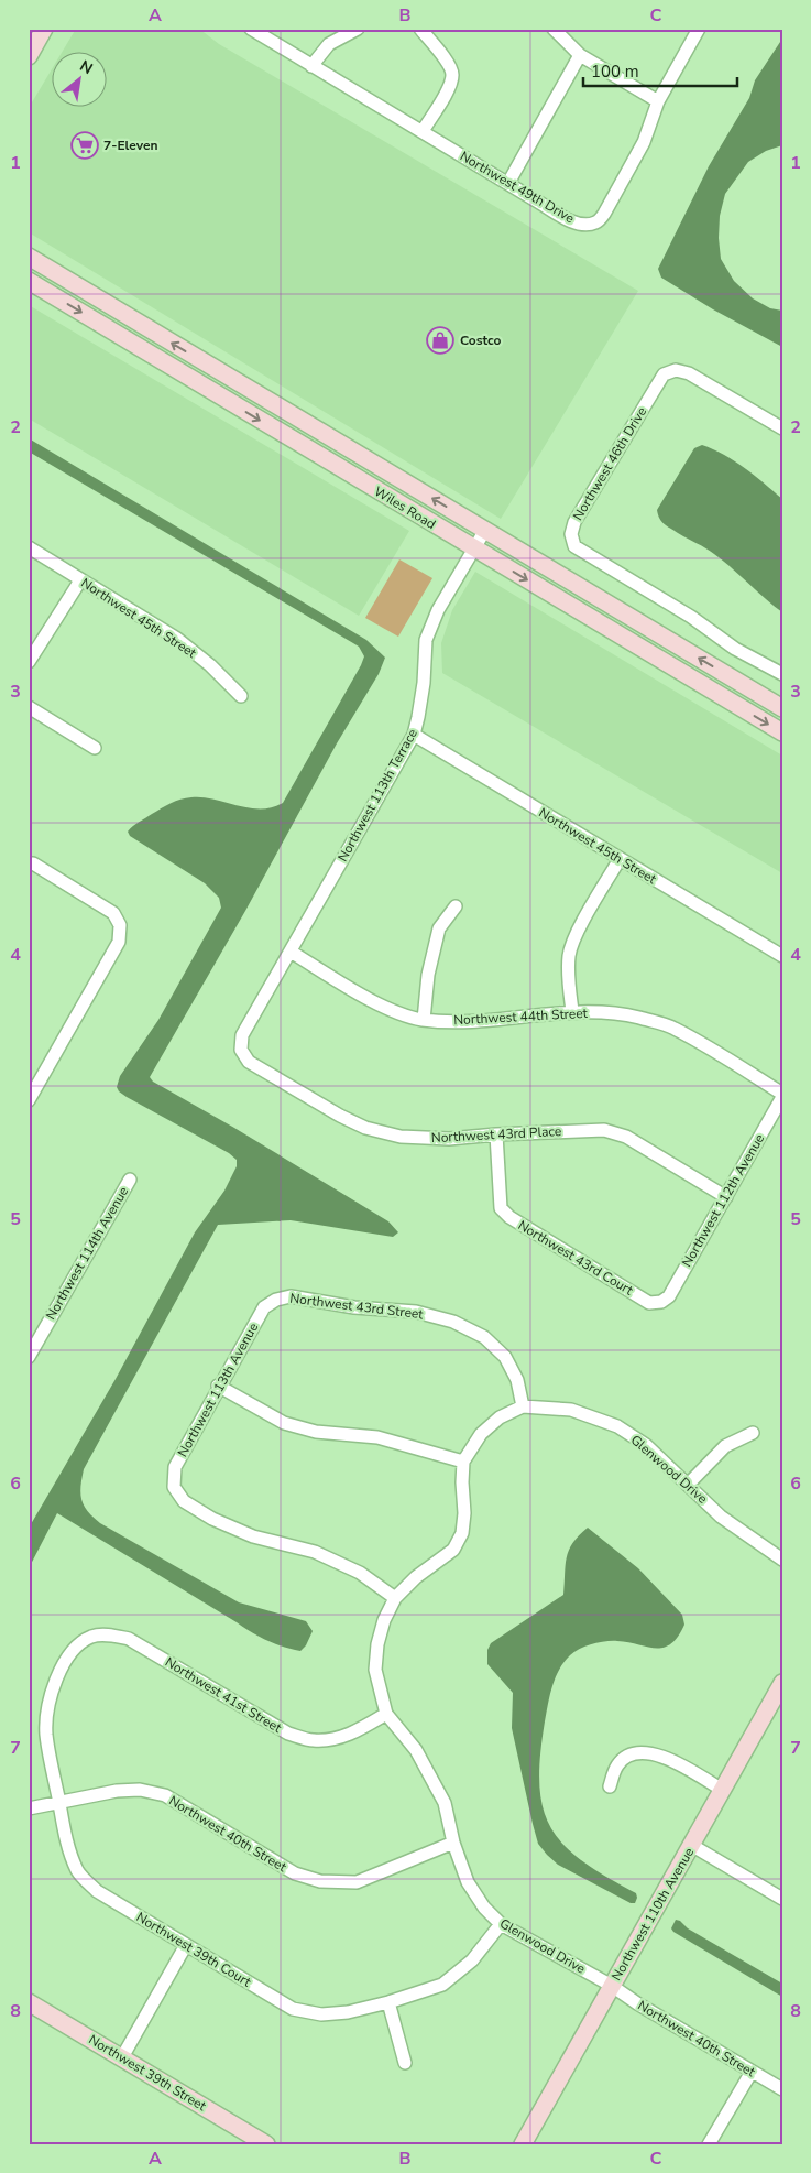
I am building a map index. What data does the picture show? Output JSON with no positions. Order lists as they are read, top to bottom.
{
  "streets": {
    "main road": ["Wiles Road", "Northwest 110th Avenue", "Northwest 39th Street"],
    "street": [
      "Northwest 49th Drive",
      "Northwest 46th Drive",
      "Northwest 45th Street",
      "Northwest 113th Terrace",
      "Northwest 44th Street",
      "Northwest 43rd Place",
      "Northwest 112th Avenue",
      "Northwest 114th Avenue",
      "Northwest 43rd Court",
      "Northwest 43rd Street",
      "Northwest 113th Avenue",
      "Glenwood Drive",
      "Northwest 41st Street",
      "Northwest 40th Street",
      "Northwest 39th Court"
    ]
  },
  "crossings": [
    ["Wiles Road", "Northwest 113th Terrace"],
    ["Northwest 45th Street", "Northwest 113th Terrace"],
    ["Northwest 113th Terrace", "Northwest 44th Street"],
    ["Northwest 113th Terrace", "Northwest 43rd Place"],
    ["Northwest 44th Street", "Northwest 112th Avenue"],
    ["Northwest 43rd Place", "Northwest 112th Avenue"],
    ["Northwest 43rd Place", "Northwest 43rd Court"],
    ["Northwest 112th Avenue", "Northwest 43rd Court"],
    ["Northwest 43rd Street", "Northwest 113th Avenue"],
    ["Northwest 43rd Street", "Glenwood Drive"],
    ["Northwest 113th Avenue", "Glenwood Drive"],
    ["Glenwood Drive", "Northwest 41st Street"],
    ["Glenwood Drive", "Northwest 40th Street"],
    ["Glenwood Drive", "Northwest 110th Avenue"],
    ["Glenwood Drive", "Northwest 39th Court"],
    ["Northwest 41st Street", "Northwest 40th Street"],
    ["Northwest 41st Street", "Northwest 39th Court"],
    ["Northwest 40th Street", "Northwest 110th Avenue"],
    ["Northwest 40th Street", "Northwest 39th Court"]
  ],
  "places": {
    "supermarket": ["7-Eleven"],
    "shop": ["Costco"]
  },
  "scale_bar": "100 m",
  "north": "top right",
  "grid": {
    "columns": ["A", "B", "C"],
    "rows": [
      "1",
      "2",
      "3",
      "4",
      "5",
      "6",
      "7",
      "8"
    ]
  }
}
